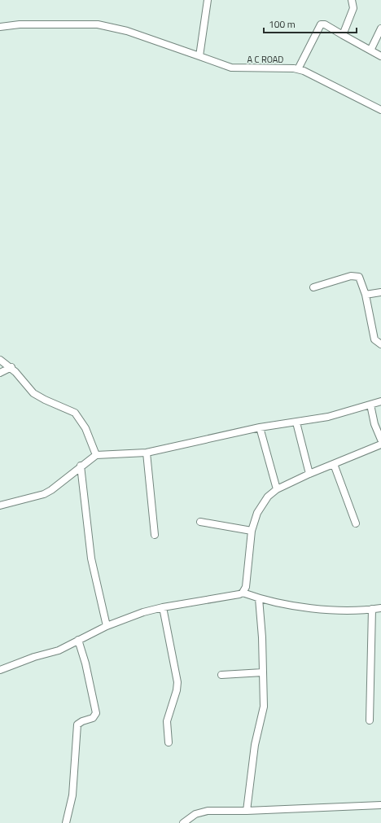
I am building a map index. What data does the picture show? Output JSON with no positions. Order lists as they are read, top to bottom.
{
  "streets": {
    "street": ["A C ROAD"]
  },
  "scale_bar": "100 m"
}
